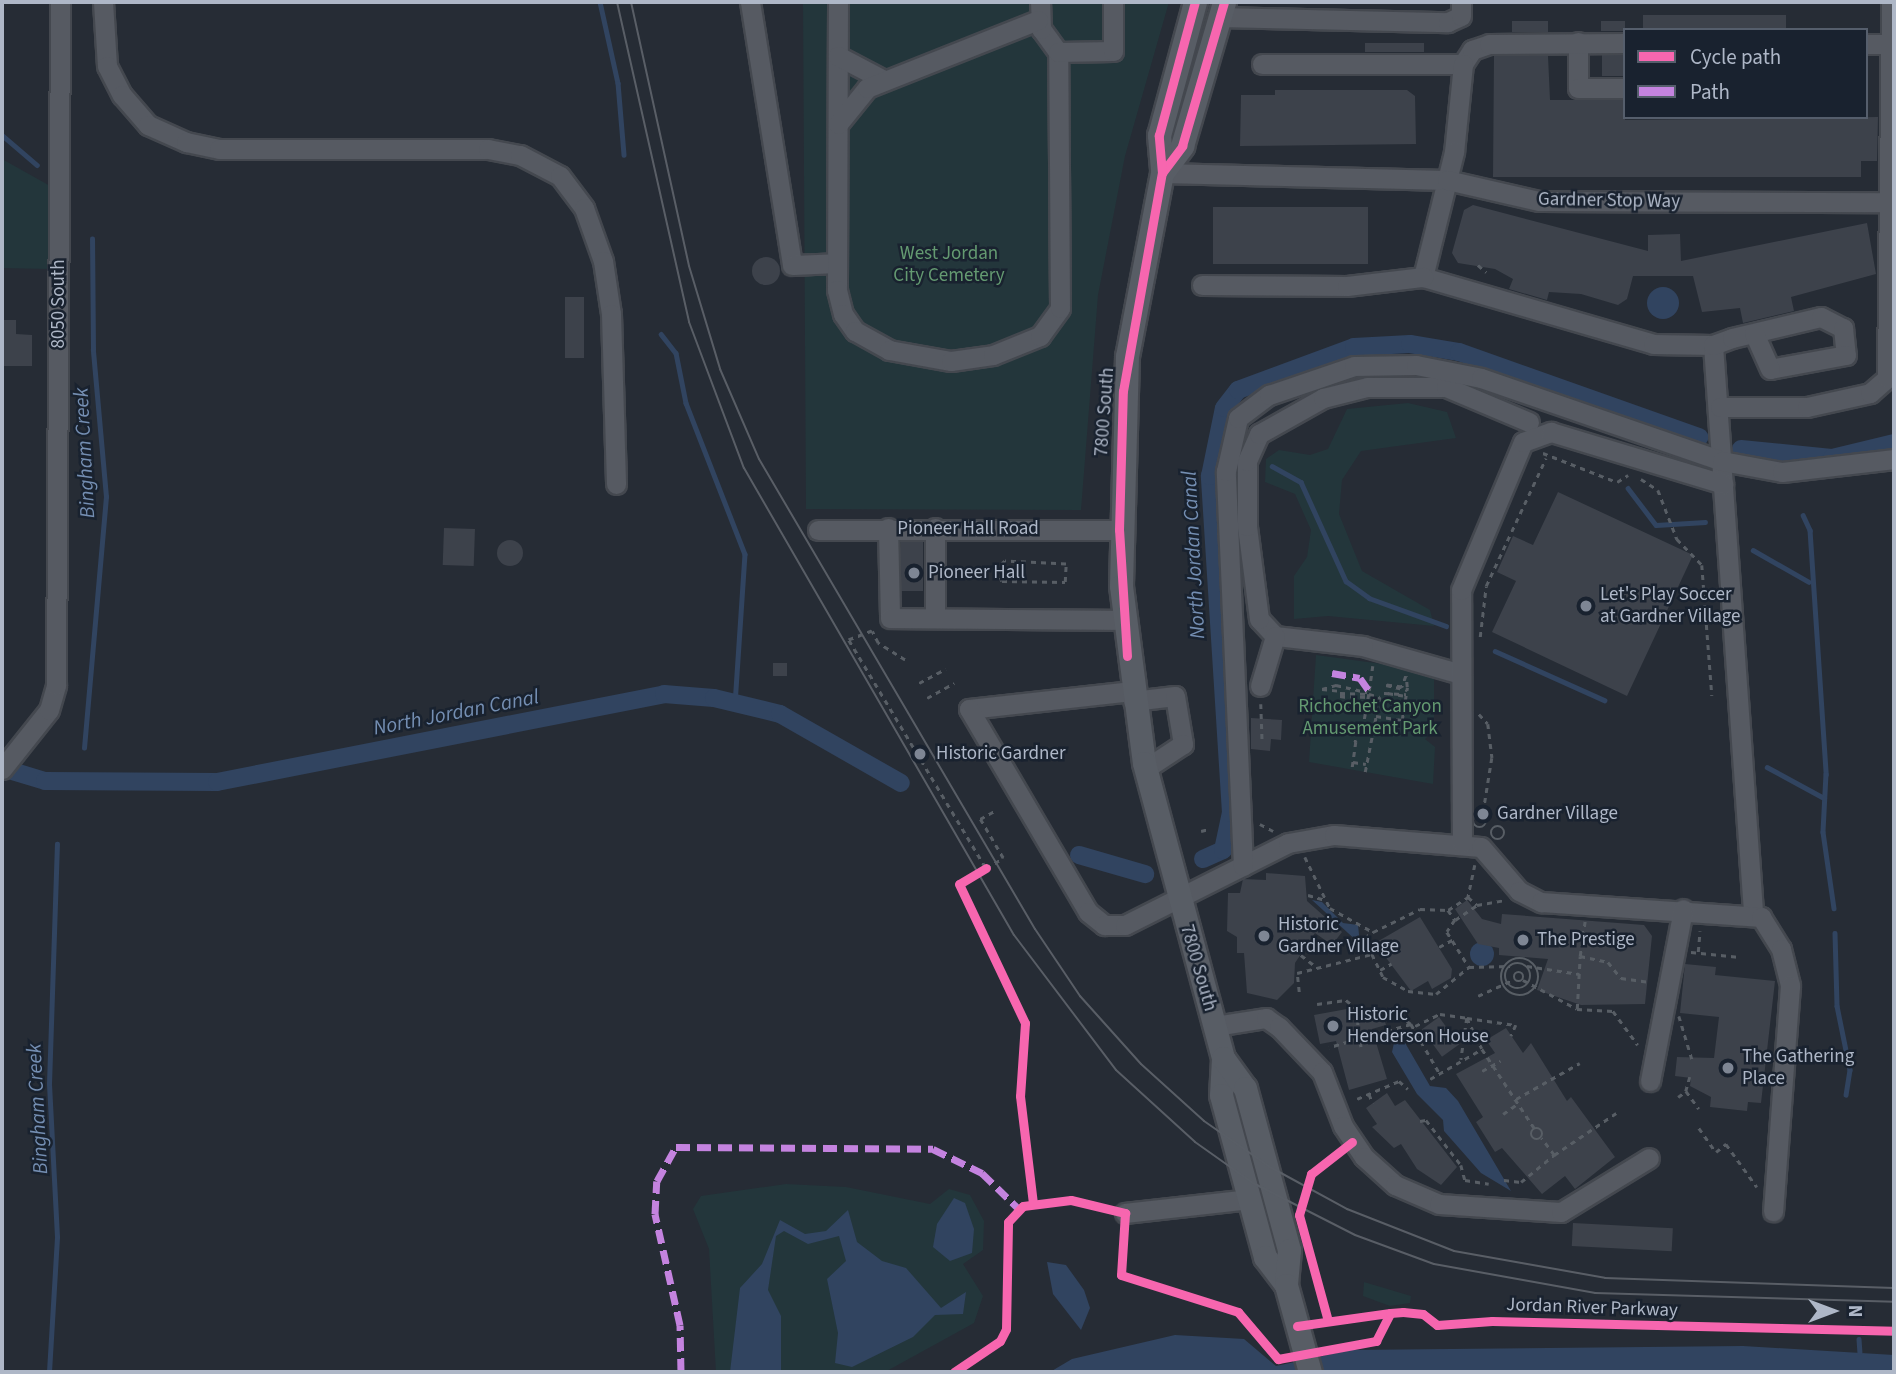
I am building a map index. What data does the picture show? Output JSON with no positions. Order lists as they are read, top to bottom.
{
  "streets": {
    "main road": ["7800 South"],
    "street": ["Gardner Stop Way", "8050 South", "Pioneer Hall Road"],
    "cycle path": ["Jordan River Parkway"]
  },
  "crossings": [
    ["Gardner Stop Way", "7800 South"],
    ["7800 South", "Pioneer Hall Road"]
  ],
  "water": ["Bingham Creek", "North Jordan Canal"],
  "parks": ["West Jordan City Cemetery", "Richochet Canyon Amusement Park"],
  "places": [
    "Pioneer Hall",
    "Let's Play Soccer at Gardner Village",
    "Historic Gardner",
    "Gardner Village",
    "Historic Gardner Village",
    "The Prestige",
    "Historic Henderson House",
    "The Gathering Place"
  ],
  "legend": ["Cycle path", "Path"],
  "north": "right"
}
